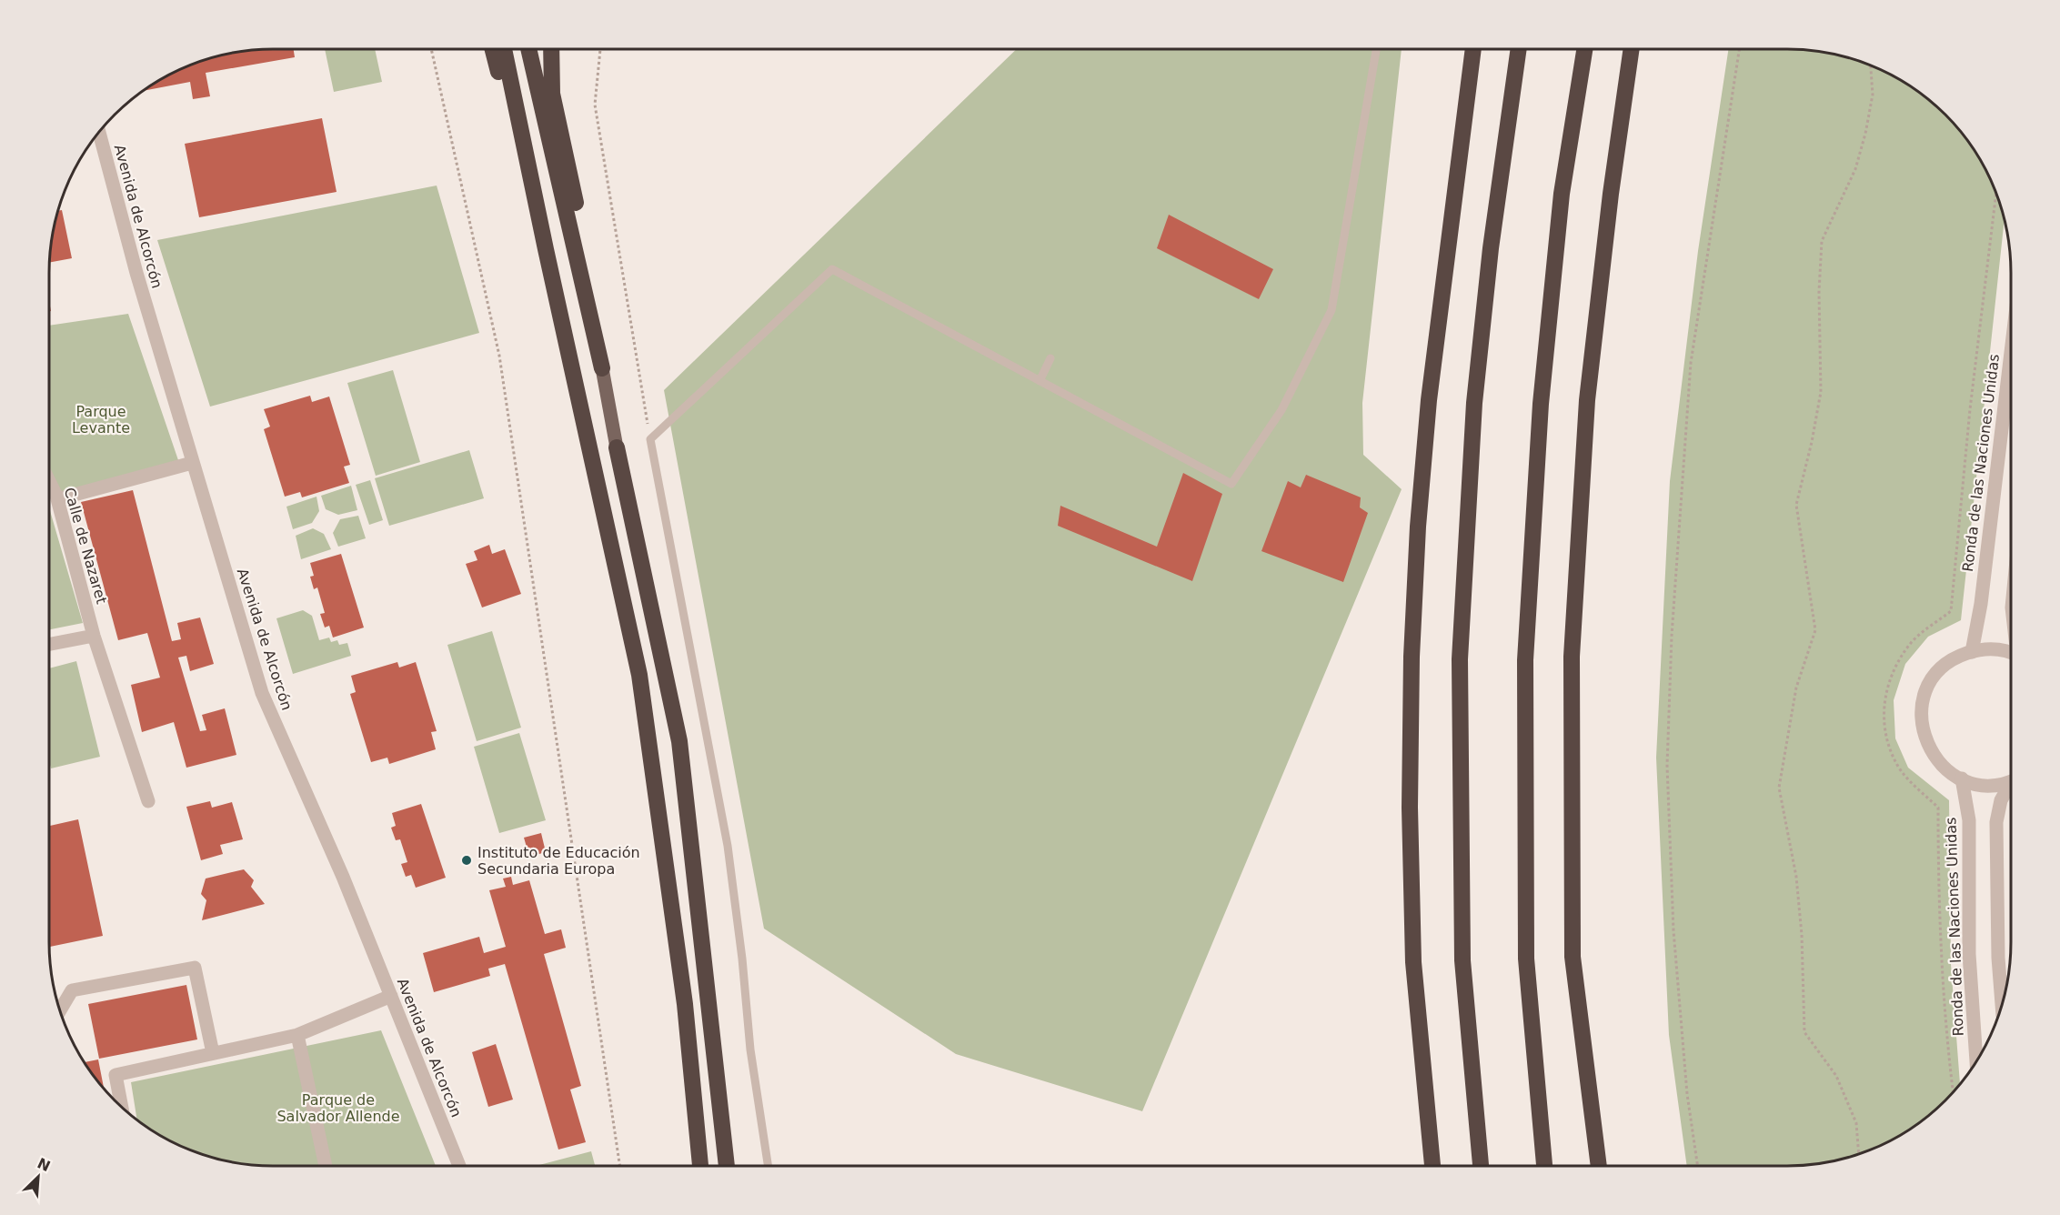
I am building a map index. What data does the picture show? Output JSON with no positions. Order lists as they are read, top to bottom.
{
  "streets": {
    "street": ["Avenida de Alcorcón", "Ronda de las Naciones Unidas", "Calle de Nazaret"]
  },
  "parks": ["Parque Levante", "Parque de Salvador Allende"],
  "places": ["Instituto de Educación Secundaria Europa"],
  "north": "top right"
}
